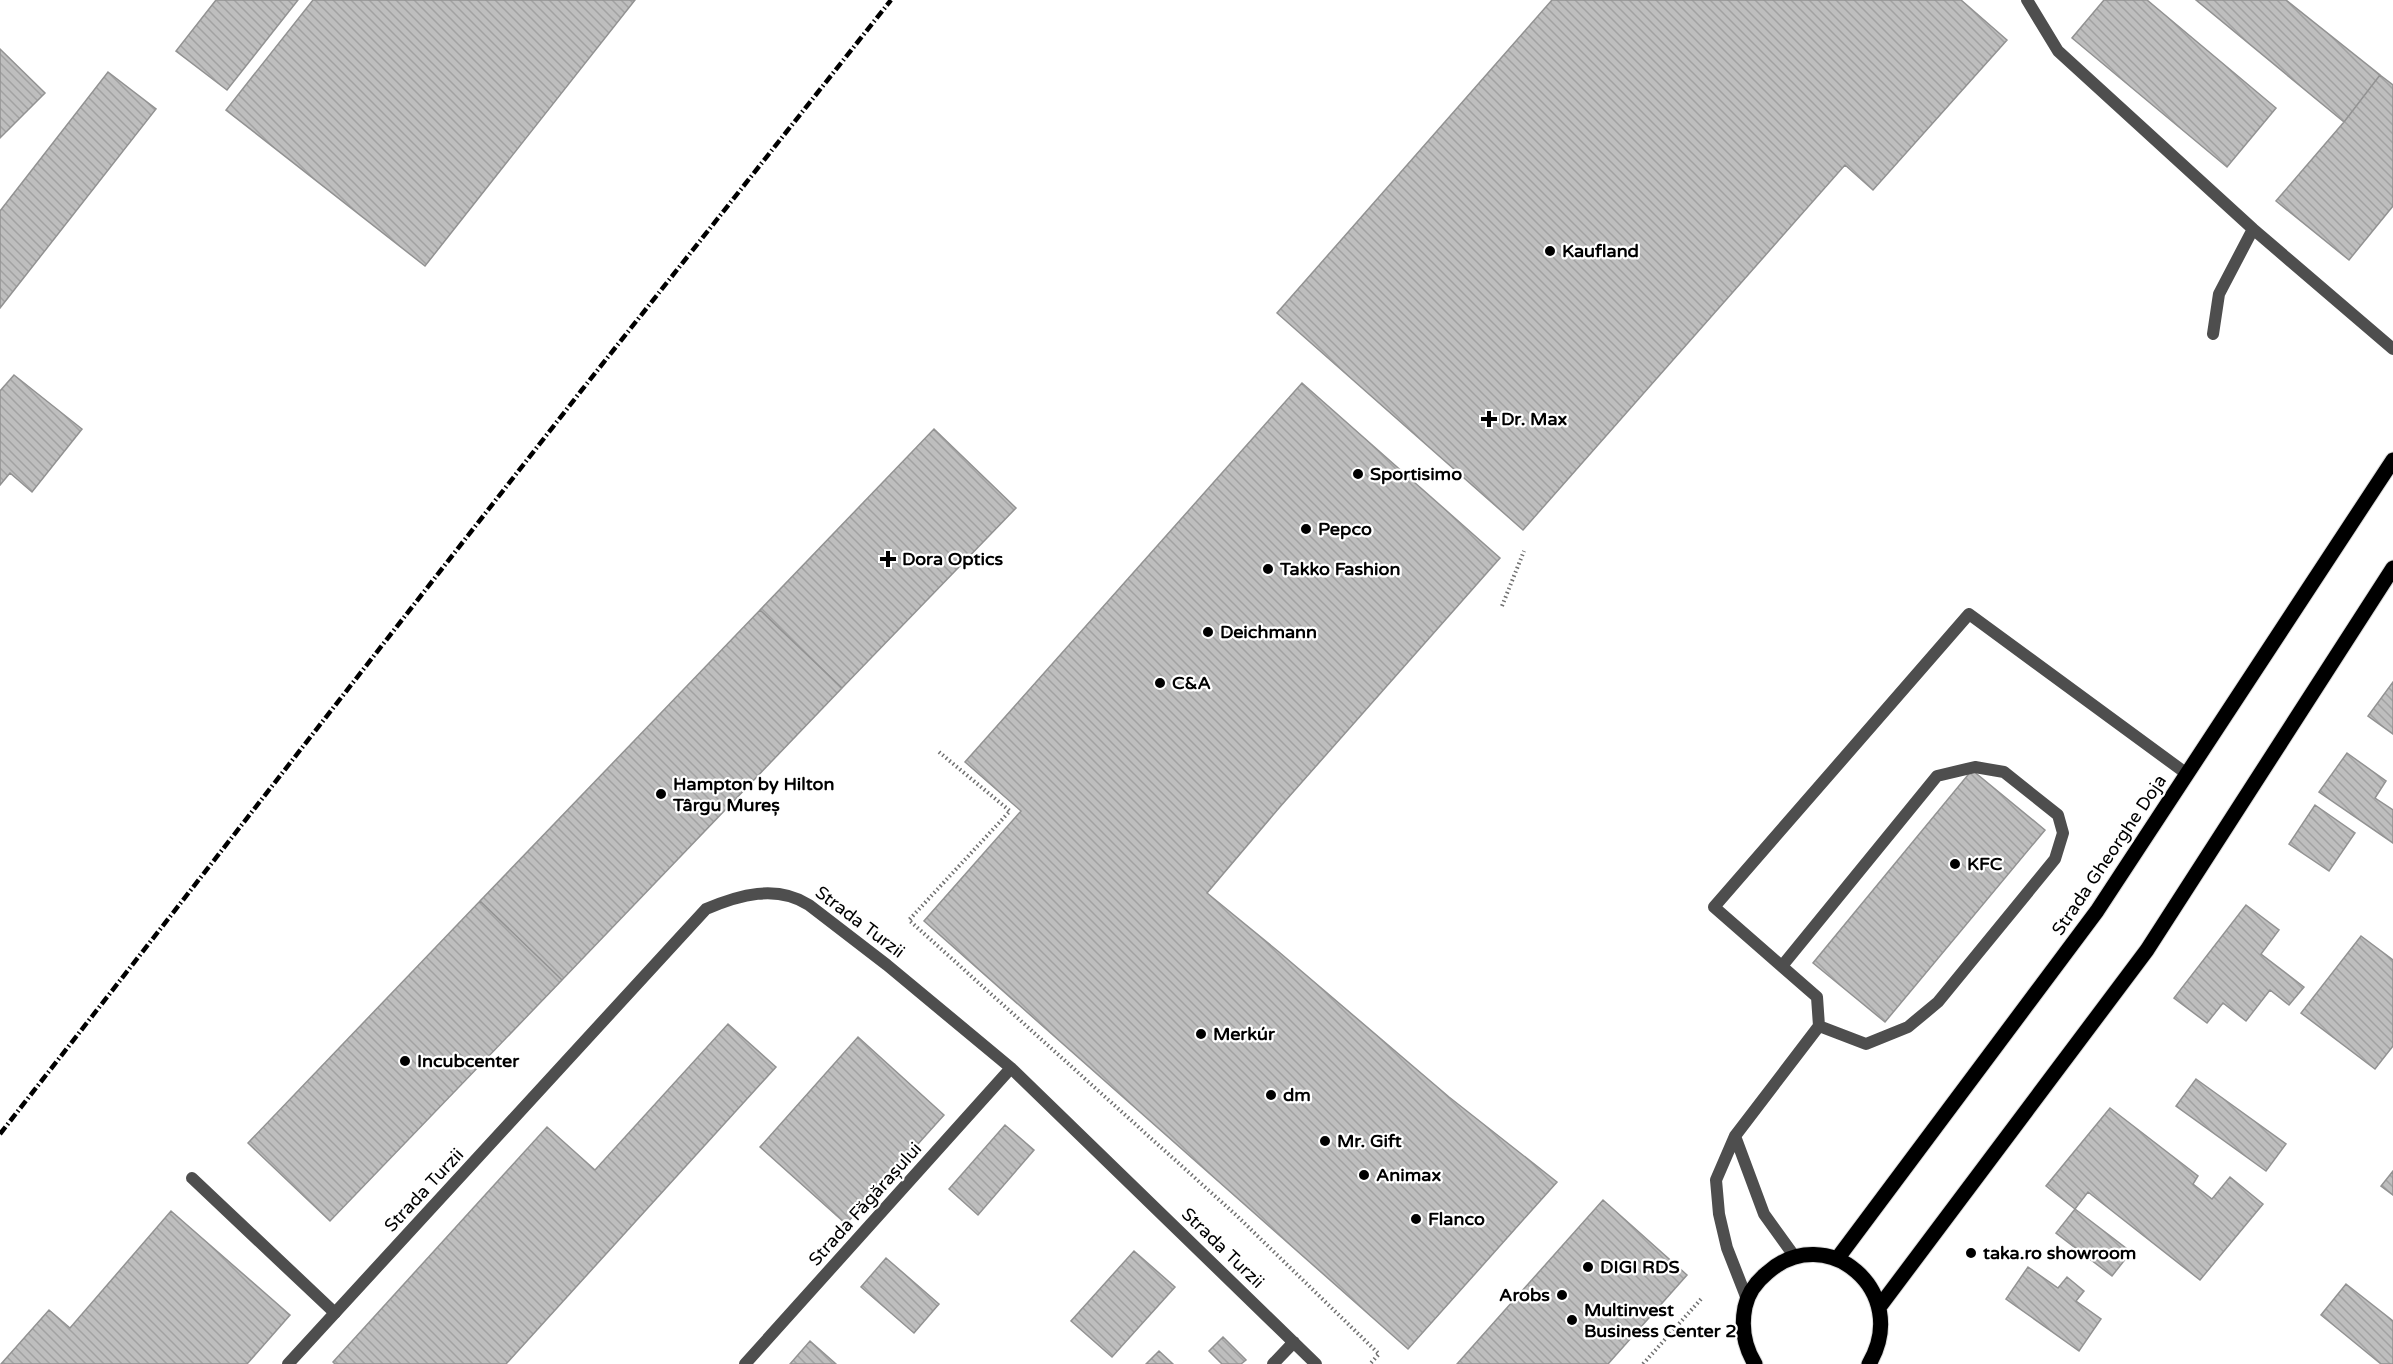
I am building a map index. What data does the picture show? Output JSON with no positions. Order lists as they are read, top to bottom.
{
  "streets": {
    "main road": ["Strada Gheorghe Doja"],
    "street": ["Strada Turzii", "Strada Făgărașului"]
  },
  "crossings": [
    ["Strada Turzii", "Strada Făgărașului"]
  ],
  "places": {
    "other": [
      "Kaufland",
      "Sportisimo",
      "Pepco",
      "Takko Fashion",
      "Deichmann",
      "C&A",
      "Hampton by Hilton Târgu Mureș",
      "KFC",
      "Merkúr",
      "Incubcenter",
      "dm",
      "Mr. Gift",
      "Animax",
      "Flanco",
      "taka.ro showroom",
      "DIGI RDS",
      "Arobs",
      "Multinvest Business Center 2"
    ],
    "health": ["Dr. Max", "Dora Optics"]
  }
}
